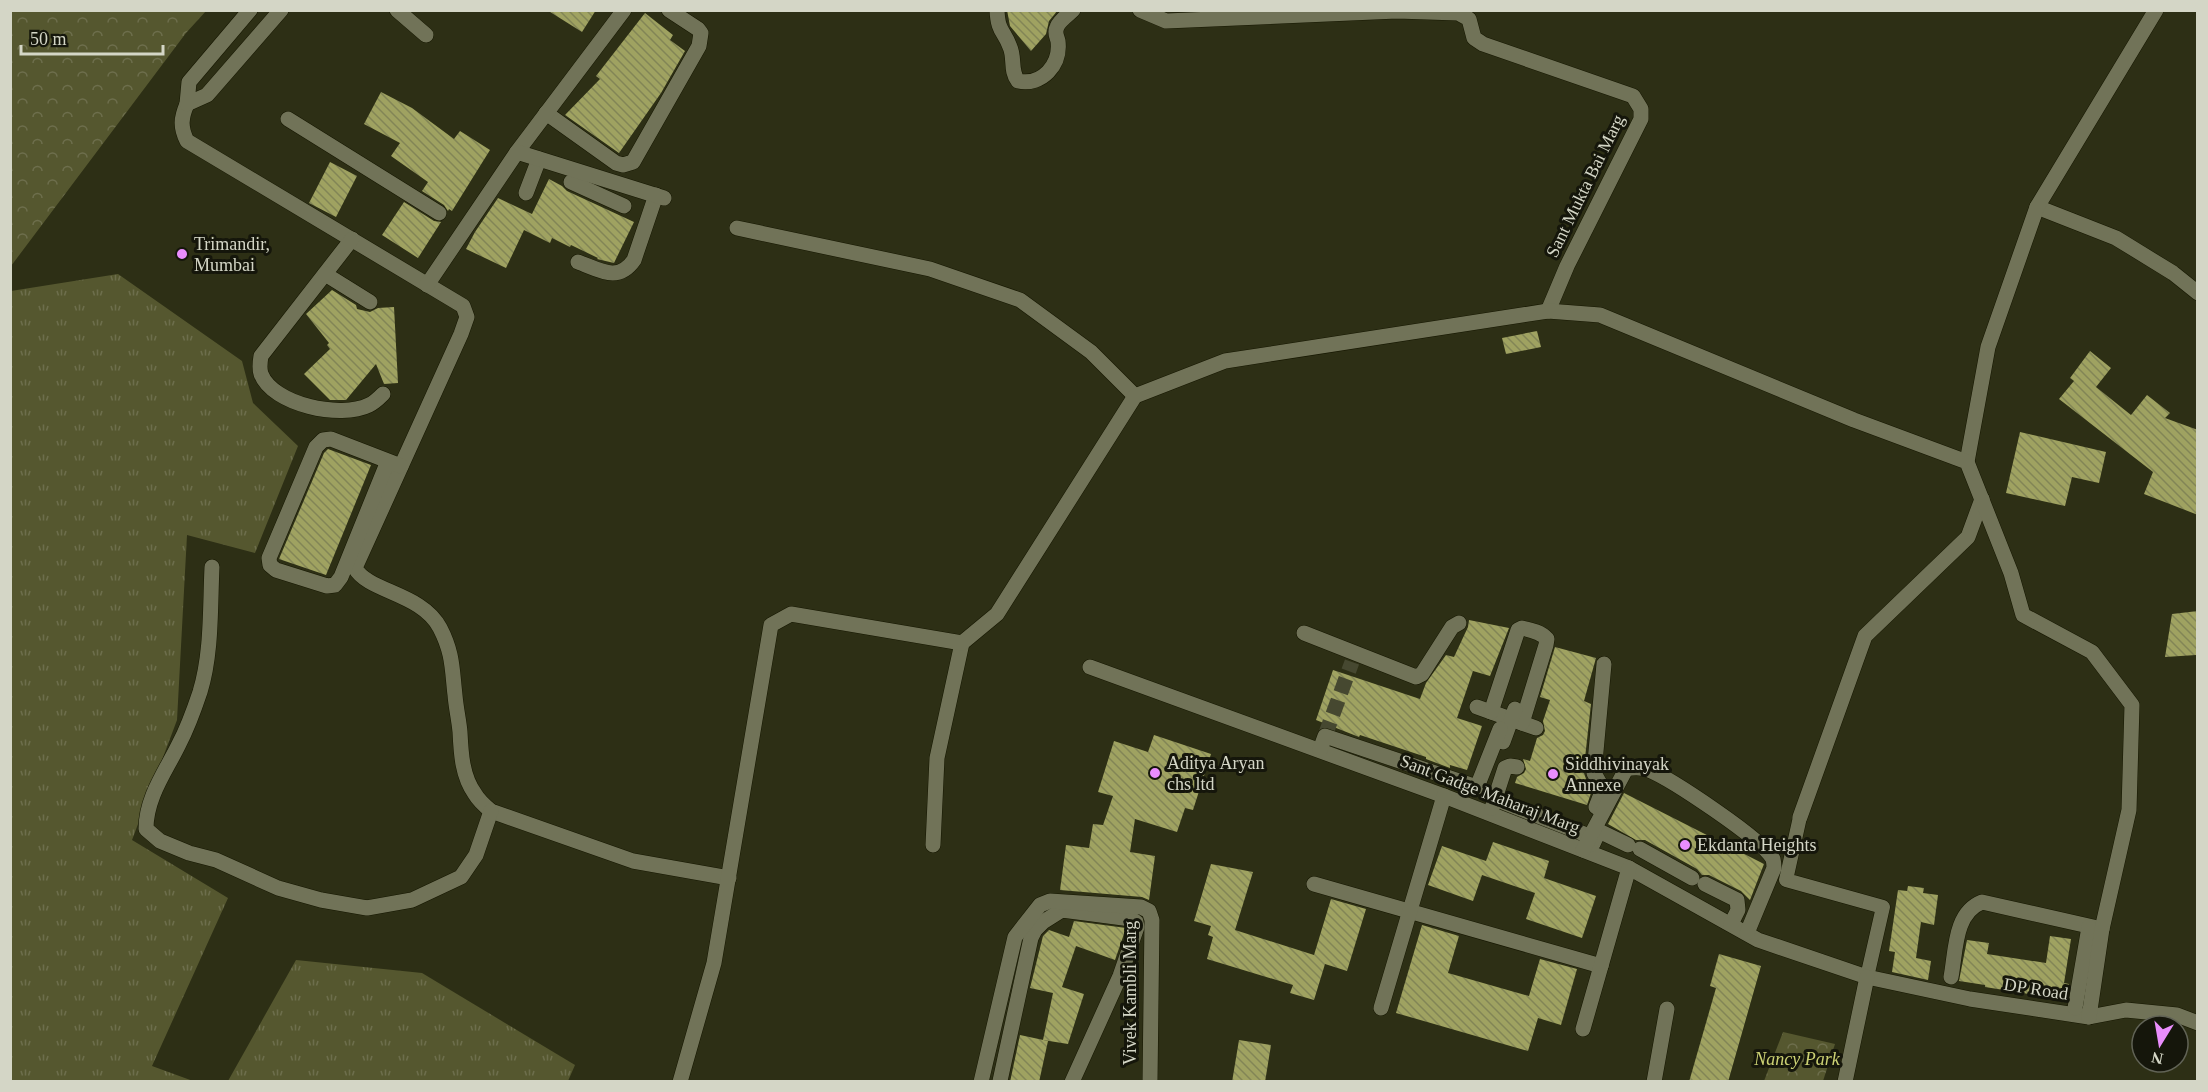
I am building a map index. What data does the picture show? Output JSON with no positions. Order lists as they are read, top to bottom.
{
  "streets": {
    "street": [
      "Sant Mukta Bai Marg",
      "Sant Gadge Maharaj Marg",
      "DP Road",
      "Vivek Kambli Marg"
    ]
  },
  "crossings": [
    ["Sant Gadge Maharaj Marg", "DP Road"]
  ],
  "parks": ["Nancy Park"],
  "places": [
    "Trimandir, Mumbai",
    "Aditya Aryan chs ltd",
    "Siddhivinayak Annexe",
    "Ekdanta Heights"
  ],
  "scale_bar": "50 m",
  "north": "bottom"
}
